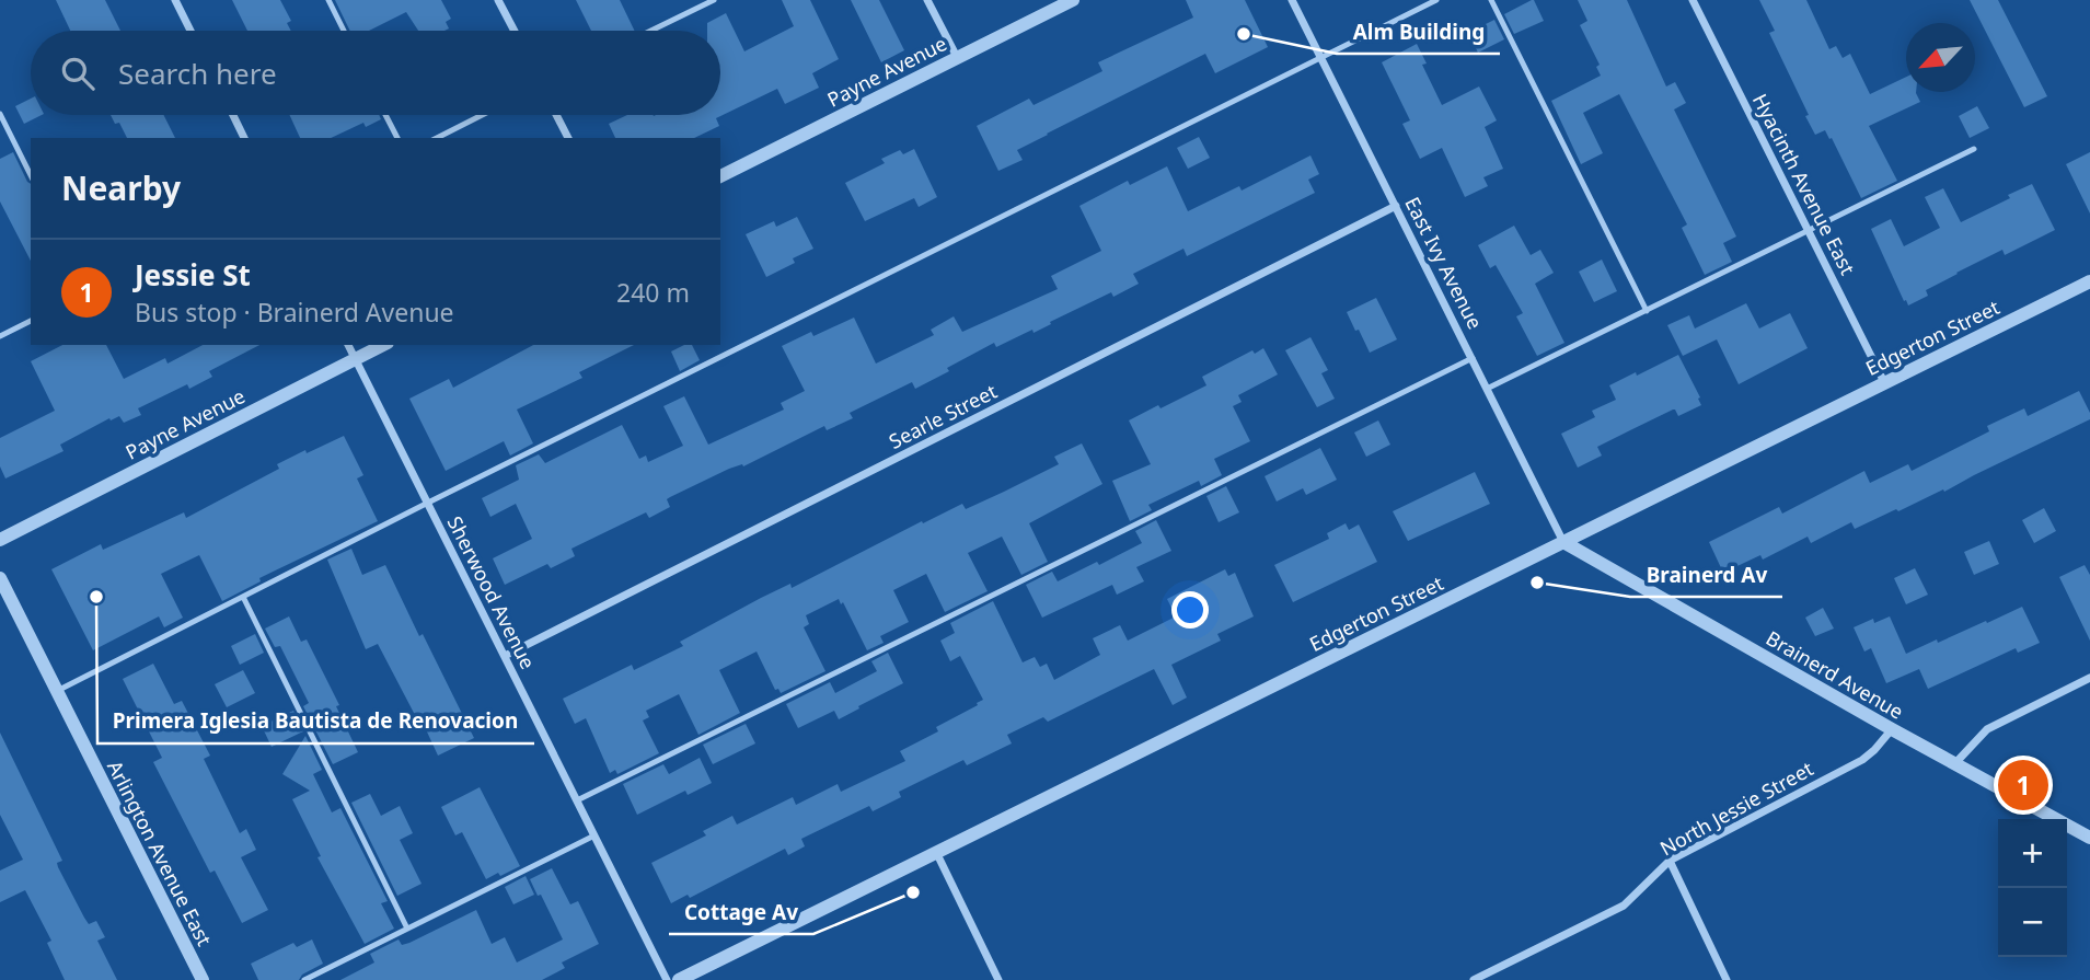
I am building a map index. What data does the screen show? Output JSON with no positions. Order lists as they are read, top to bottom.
{
  "streets": {
    "street": [
      "Payne Avenue",
      "Hyacinth Avenue East",
      "East Ivy Avenue",
      "Edgerton Street",
      "Searle Street",
      "Sherwood Avenue",
      "Brainerd Avenue",
      "North Jessie Street",
      "Arlington Avenue East"
    ]
  },
  "crossings": [
    ["Payne Avenue", "Sherwood Avenue"],
    ["Hyacinth Avenue East", "Edgerton Street"],
    ["East Ivy Avenue", "Edgerton Street"],
    ["East Ivy Avenue", "Searle Street"],
    ["East Ivy Avenue", "Brainerd Avenue"],
    ["Edgerton Street", "Brainerd Avenue"],
    ["Searle Street", "Sherwood Avenue"],
    ["Brainerd Avenue", "North Jessie Street"]
  ],
  "places": [
    "Alm Building",
    "Brainerd Av",
    "Primera Iglesia Bautista de Renovacion",
    "Cottage Av"
  ],
  "north": "bottom left",
  "page": {
    "search": "Search here",
    "heading": "Nearby",
    "list": [
      {
        "mark": "1",
        "name": "Jessie St",
        "note": "Bus stop · Brainerd Avenue",
        "value": "240 m"
      }
    ],
    "pins": "1",
    "map_buttons": ["+", "−"]
  }
}
